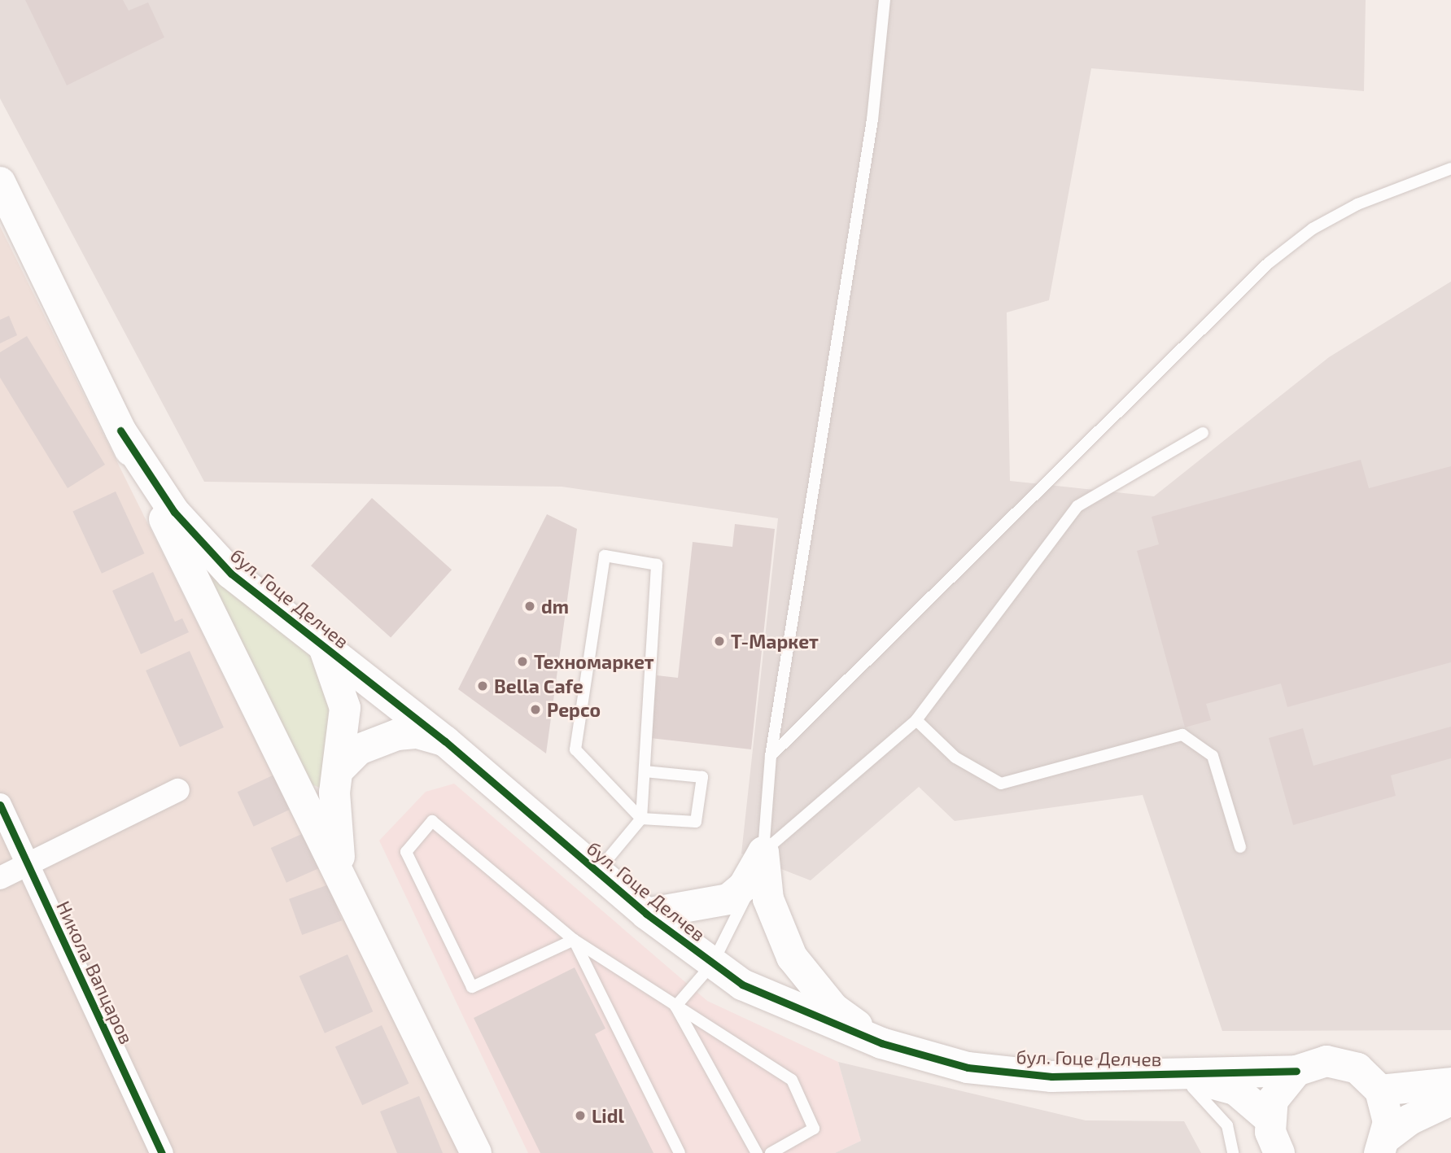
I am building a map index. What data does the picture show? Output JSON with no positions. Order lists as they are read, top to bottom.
{
  "streets": {
    "street": ["бул. Гоце Делчев", "Никола Вапцаров"]
  },
  "places": [
    "dm",
    "Т-Маркет",
    "Техномаркет",
    "Bella Cafe",
    "Pepco",
    "Lidl"
  ]
}
